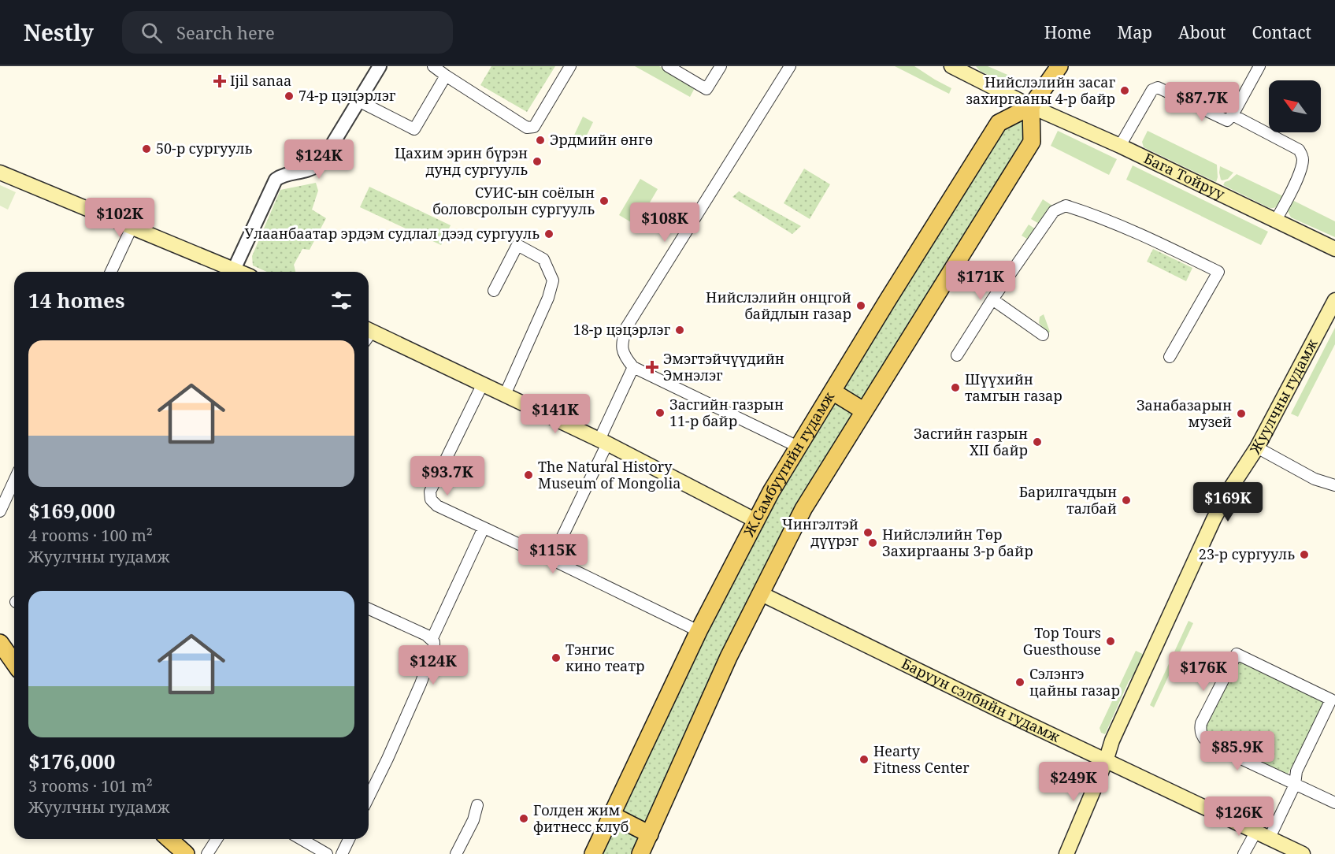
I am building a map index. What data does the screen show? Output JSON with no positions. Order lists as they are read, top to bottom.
{
  "streets": {
    "main road": [
      "Бага Тойруу",
      "Жуулчны гудамж",
      "Ж.Самбуугийн гудамж",
      "Баруун сэлбийн гудамж"
    ]
  },
  "crossings": [
    ["Бага Тойруу", "Ж.Самбуугийн гудамж"],
    ["Жуулчны гудамж", "Баруун сэлбийн гудамж"]
  ],
  "places": {
    "health": ["Ijil sanaa", "Эмэгтэйчүүдийн Эмнэлэг"],
    "other": [
      "Нийслэлийн засаг захиргааны 4-р байр",
      "74-р цэцэрлэг",
      "Эрдмийн өнгө",
      "50-р сургууль",
      "Цахим эрин бүрэн дунд сургууль",
      "СУИС-ын соёлын боловсролын сургууль",
      "Улаанбаатар эрдэм судлал дээд сургууль",
      "Нийслэлийн онцгой байдлын газар",
      "18-р цэцэрлэг",
      "Шүүхийн тамгын газар",
      "Засгийн газрын 11-р байр",
      "Занабазарын музей",
      "Засгийн газрын XII байр",
      "The Natural History Museum of Mongolia",
      "Барилгачдын талбай",
      "Чингэлтэй дүүрэг",
      "Нийслэлийн Төр Захиргааны 3-р байр",
      "23-р сургууль",
      "Top Tours Guesthouse",
      "Тэнгис кино театр",
      "Сэлэнгэ цайны газар",
      "Hearty Fitness Center",
      "Голден жим фитнесс клуб"
    ]
  },
  "north": "top left",
  "page": {
    "header": "Nestly",
    "search": "Search here",
    "nav": [
      "Home",
      "Map",
      "About",
      "Contact"
    ],
    "price": [
      "$87.7K",
      "$124K",
      "$102K",
      "$108K",
      "$171K",
      "$141K",
      "$93.7K",
      "$169K",
      "$115K",
      "$124K",
      "$176K",
      "$85.9K",
      "$249K",
      "$126K"
    ],
    "heading": "14 homes",
    "list": [
      {
        "name": "$169,000",
        "note": "4 rooms · 100 m² · Жуулчны гудамж"
      },
      {
        "name": "$176,000",
        "note": "3 rooms · 101 m² · Жуулчны гудамж"
      }
    ]
  }
}
